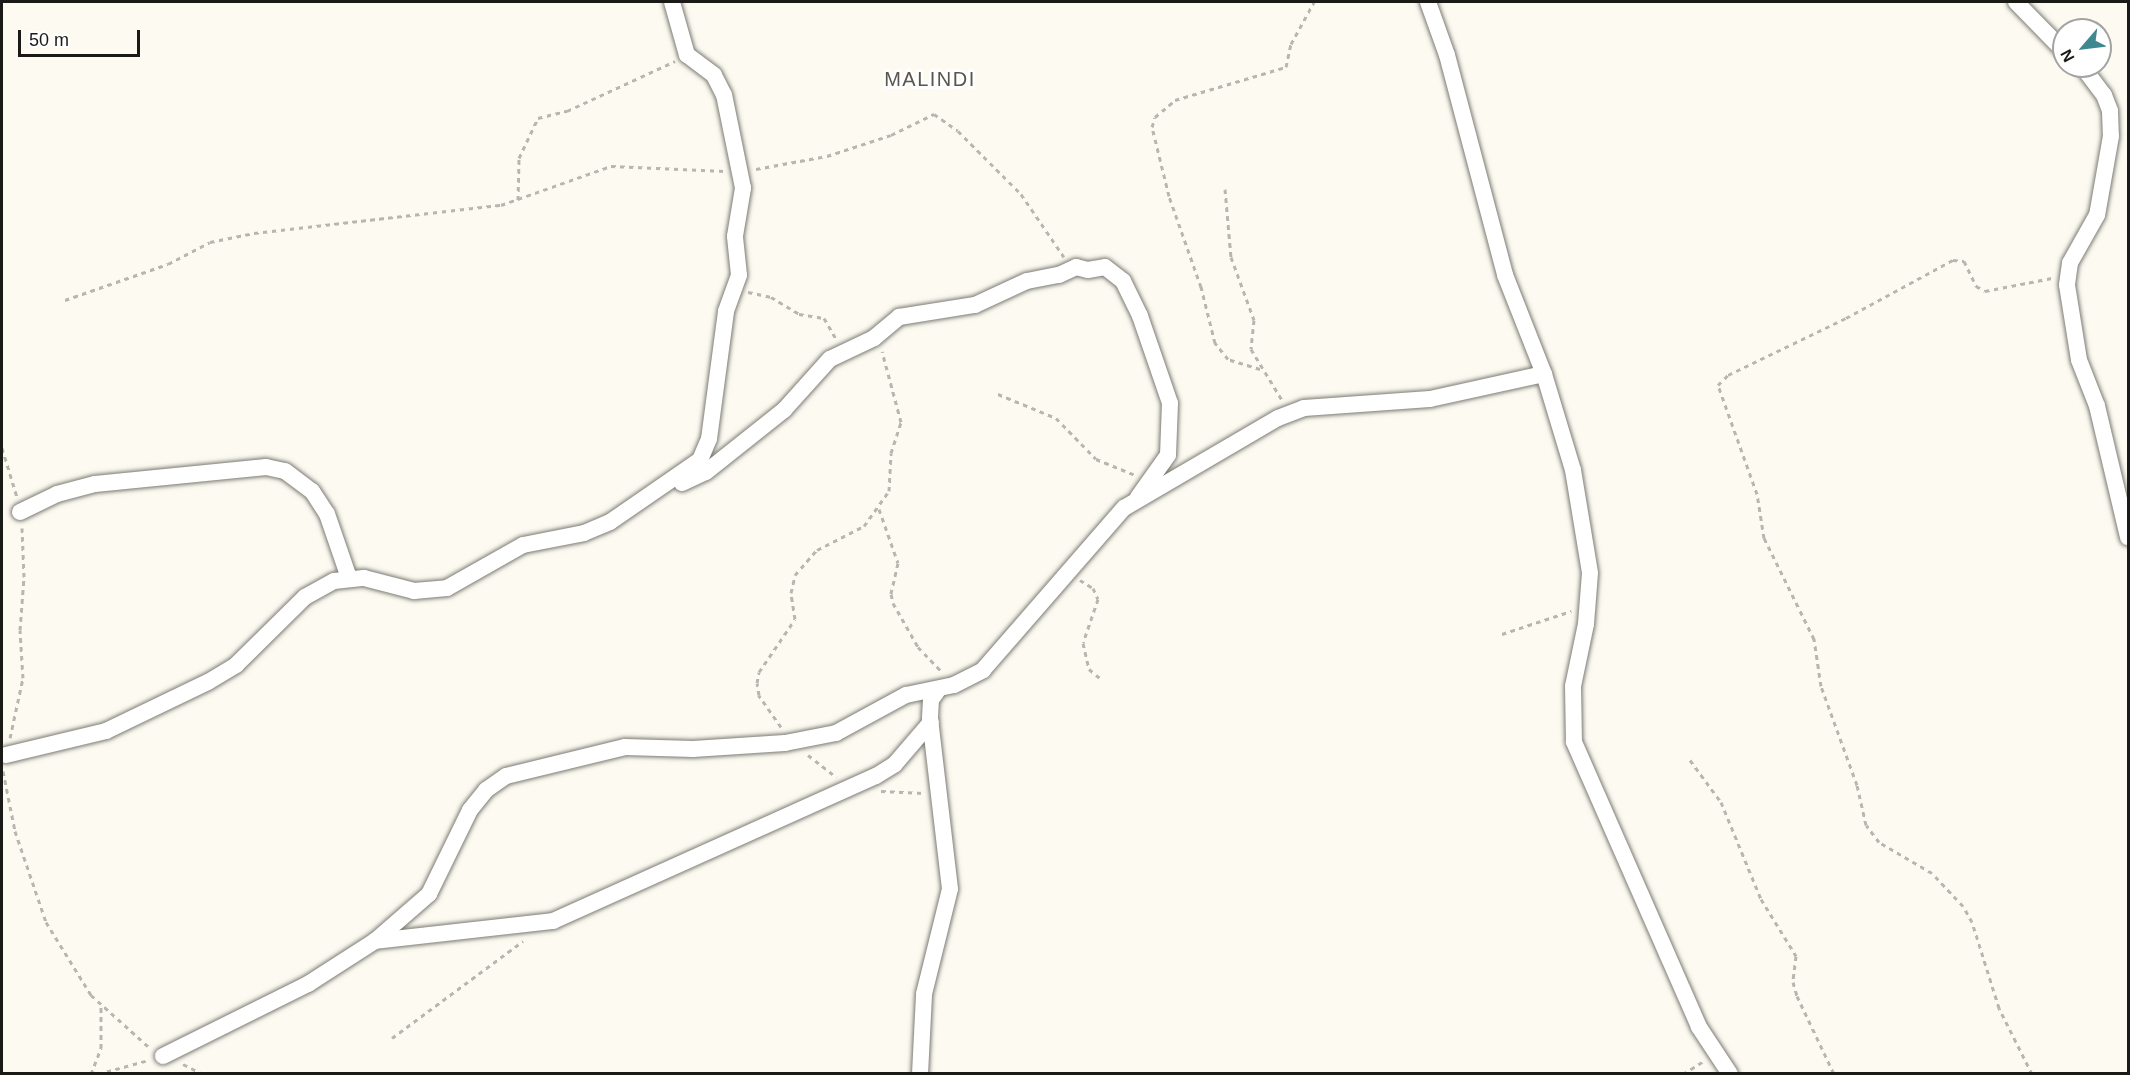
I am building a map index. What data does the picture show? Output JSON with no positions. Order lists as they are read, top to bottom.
{
  "districts": ["MALINDI"],
  "scale_bar": "50 m",
  "north": "bottom left"
}
